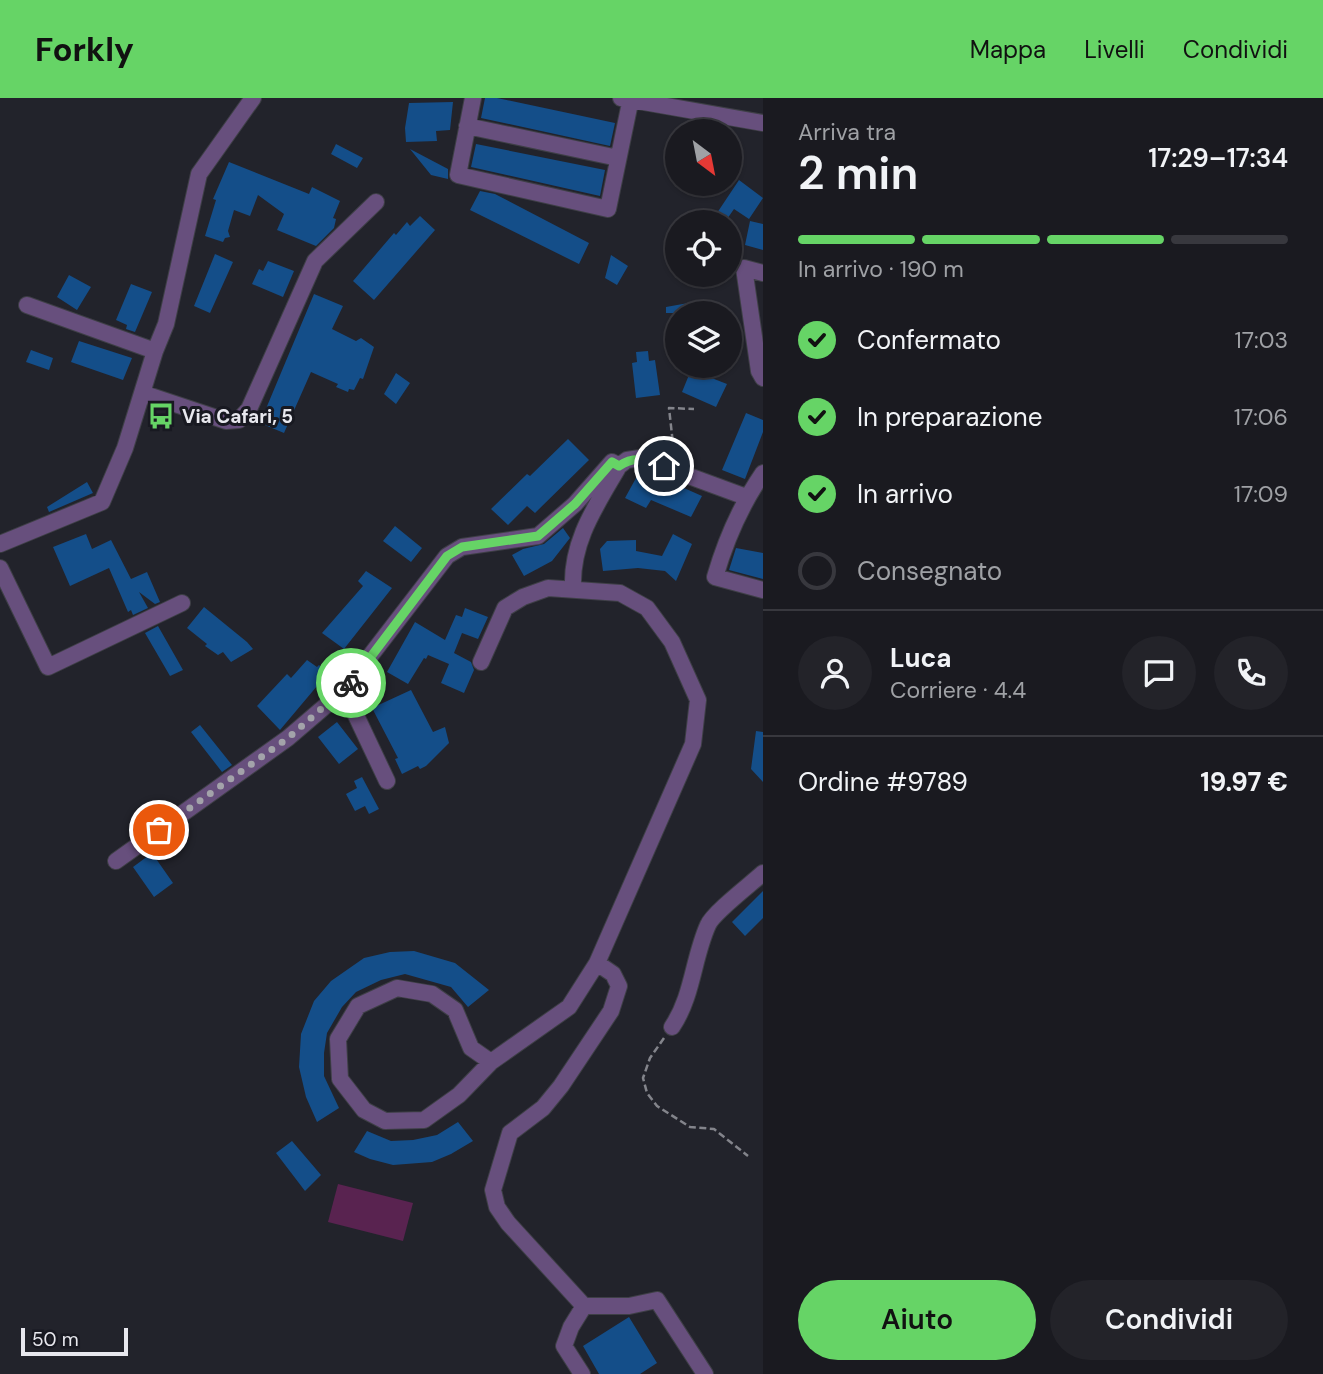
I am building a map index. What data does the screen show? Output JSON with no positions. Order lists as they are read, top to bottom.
{
  "places": {
    "bus stop": ["Via Cafari, 5"]
  },
  "scale_bar": "50 m",
  "north": "bottom right",
  "page": {
    "header": "Forkly",
    "nav": ["Mappa", "Livelli", "Condividi"],
    "heading": ["2 min", "Arriva tra", "17:29–17:34"],
    "panel": [
      "Luca",
      "Corriere · 4.4",
      "Ordine #9789",
      "19.97 €"
    ],
    "bar": "In arrivo · 190 m",
    "list": [
      ["Confermato", "17:03"],
      ["In preparazione", "17:06"],
      ["In arrivo", "17:09"],
      "Consegnato"
    ],
    "buttons": ["Aiuto", "Condividi"],
    "scale": "50 m"
  }
}
